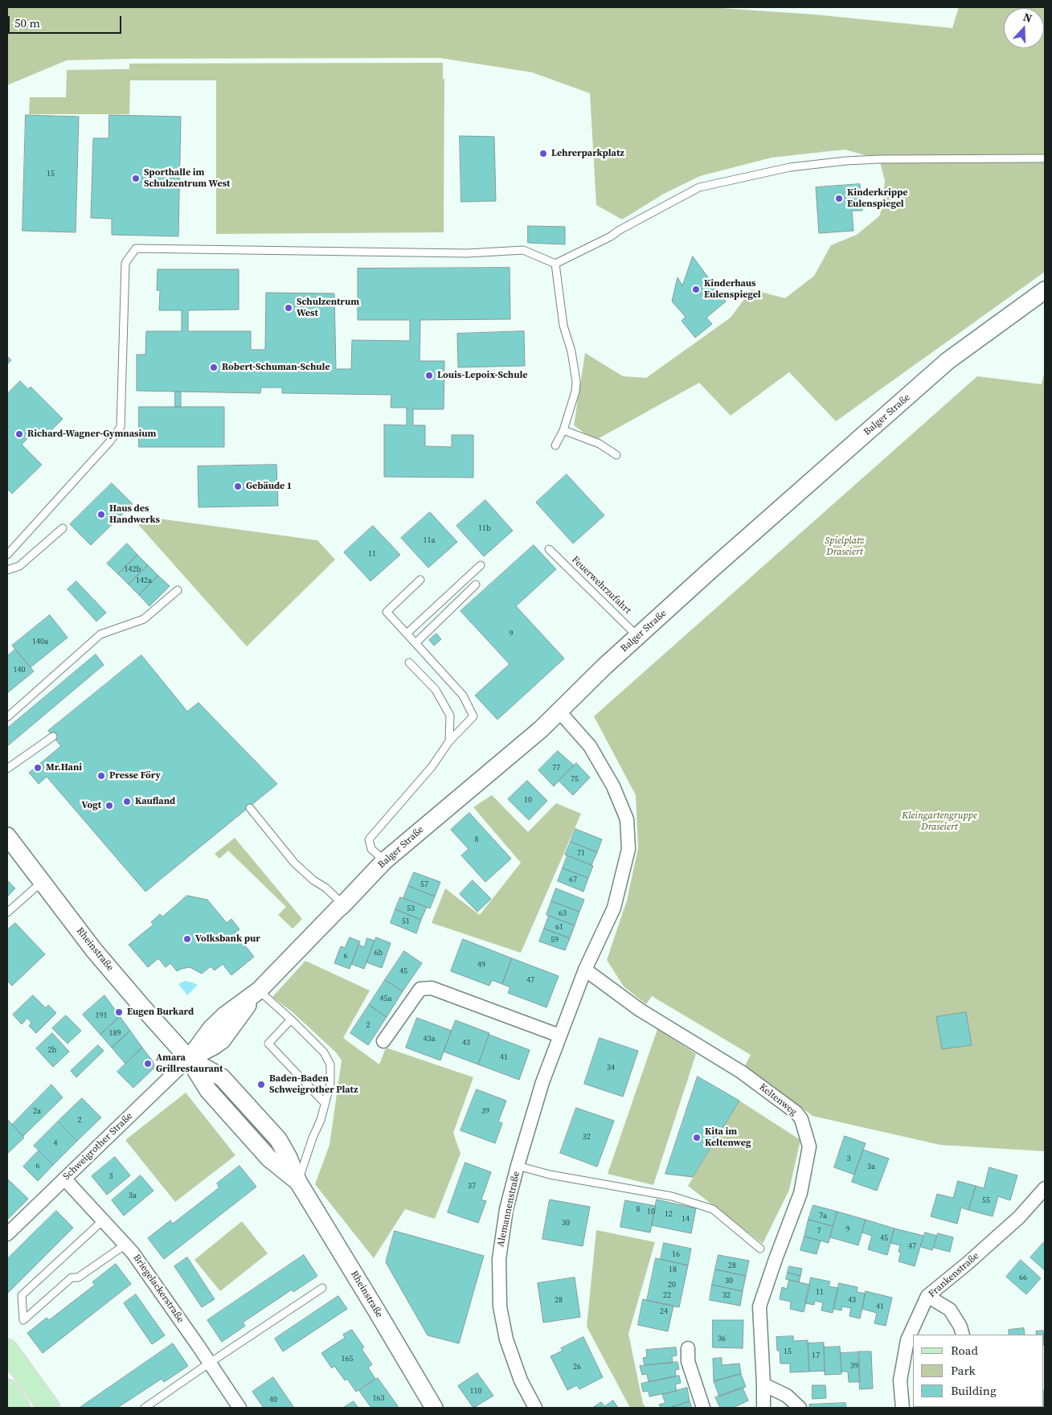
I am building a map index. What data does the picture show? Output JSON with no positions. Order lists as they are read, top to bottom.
{
  "streets": {
    "street": [
      "Balger Straße",
      "Rheinstraße",
      "Keltenweg",
      "Schweigrother Straße",
      "Alemannenstraße",
      "Frankenstraße",
      "Briegelackerstraße"
    ],
    "lane": ["Feuerwehrzufahrt"]
  },
  "crossings": [
    ["Balger Straße", "Feuerwehrzufahrt"],
    ["Balger Straße", "Rheinstraße"],
    ["Balger Straße", "Schweigrother Straße"],
    ["Balger Straße", "Alemannenstraße"],
    ["Rheinstraße", "Schweigrother Straße"],
    ["Keltenweg", "Alemannenstraße"],
    ["Schweigrother Straße", "Briegelackerstraße"]
  ],
  "parks": ["Spielplatz Draseiert", "Kleingartengruppe Draseiert"],
  "places": [
    "Lehrerparkplatz",
    "Sporthalle im Schulzentrum West",
    "Kinderkrippe Eulenspiegel",
    "Kinderhaus Eulenspiegel",
    "Schulzentrum West",
    "Robert-Schuman-Schule",
    "Louis-Lepoix-Schule",
    "Richard-Wagner-Gymnasium",
    "Gebäude 1",
    "Haus des Handwerks",
    "Mr.Hani",
    "Presse Föry",
    "Kaufland",
    "Vogt",
    "Volksbank pur",
    "Eugen Burkard",
    "Amara Grillrestaurant",
    "Baden-Baden Schweigrother Platz",
    "Kita im Keltenweg"
  ],
  "house_numbers": [
    "15",
    "11b",
    "11a",
    "11",
    "142b",
    "142a",
    "9",
    "140a",
    "140",
    "77",
    "75",
    "10",
    "8",
    "71",
    "67",
    "57",
    "53",
    "63",
    "51",
    "61",
    "59",
    "6b",
    "6",
    "49",
    "45",
    "47",
    "45a",
    "191",
    "2",
    "189",
    "43a",
    "43",
    "2b",
    "41",
    "34",
    "2a",
    "39",
    "2",
    "32",
    "4",
    "3",
    "6",
    "3a",
    "3",
    "37",
    "3a",
    "55",
    "8",
    "10",
    "12",
    "7a",
    "14",
    "30",
    "9",
    "7",
    "45",
    "47",
    "16",
    "28",
    "18",
    "66",
    "30",
    "20",
    "11",
    "22",
    "32",
    "28",
    "43",
    "41",
    "24",
    "36",
    "15",
    "17",
    "165",
    "39",
    "26",
    "110",
    "163",
    "40"
  ],
  "legend": ["Road", "Park", "Building"],
  "scale_bar": "50 m",
  "north": "top"
}
